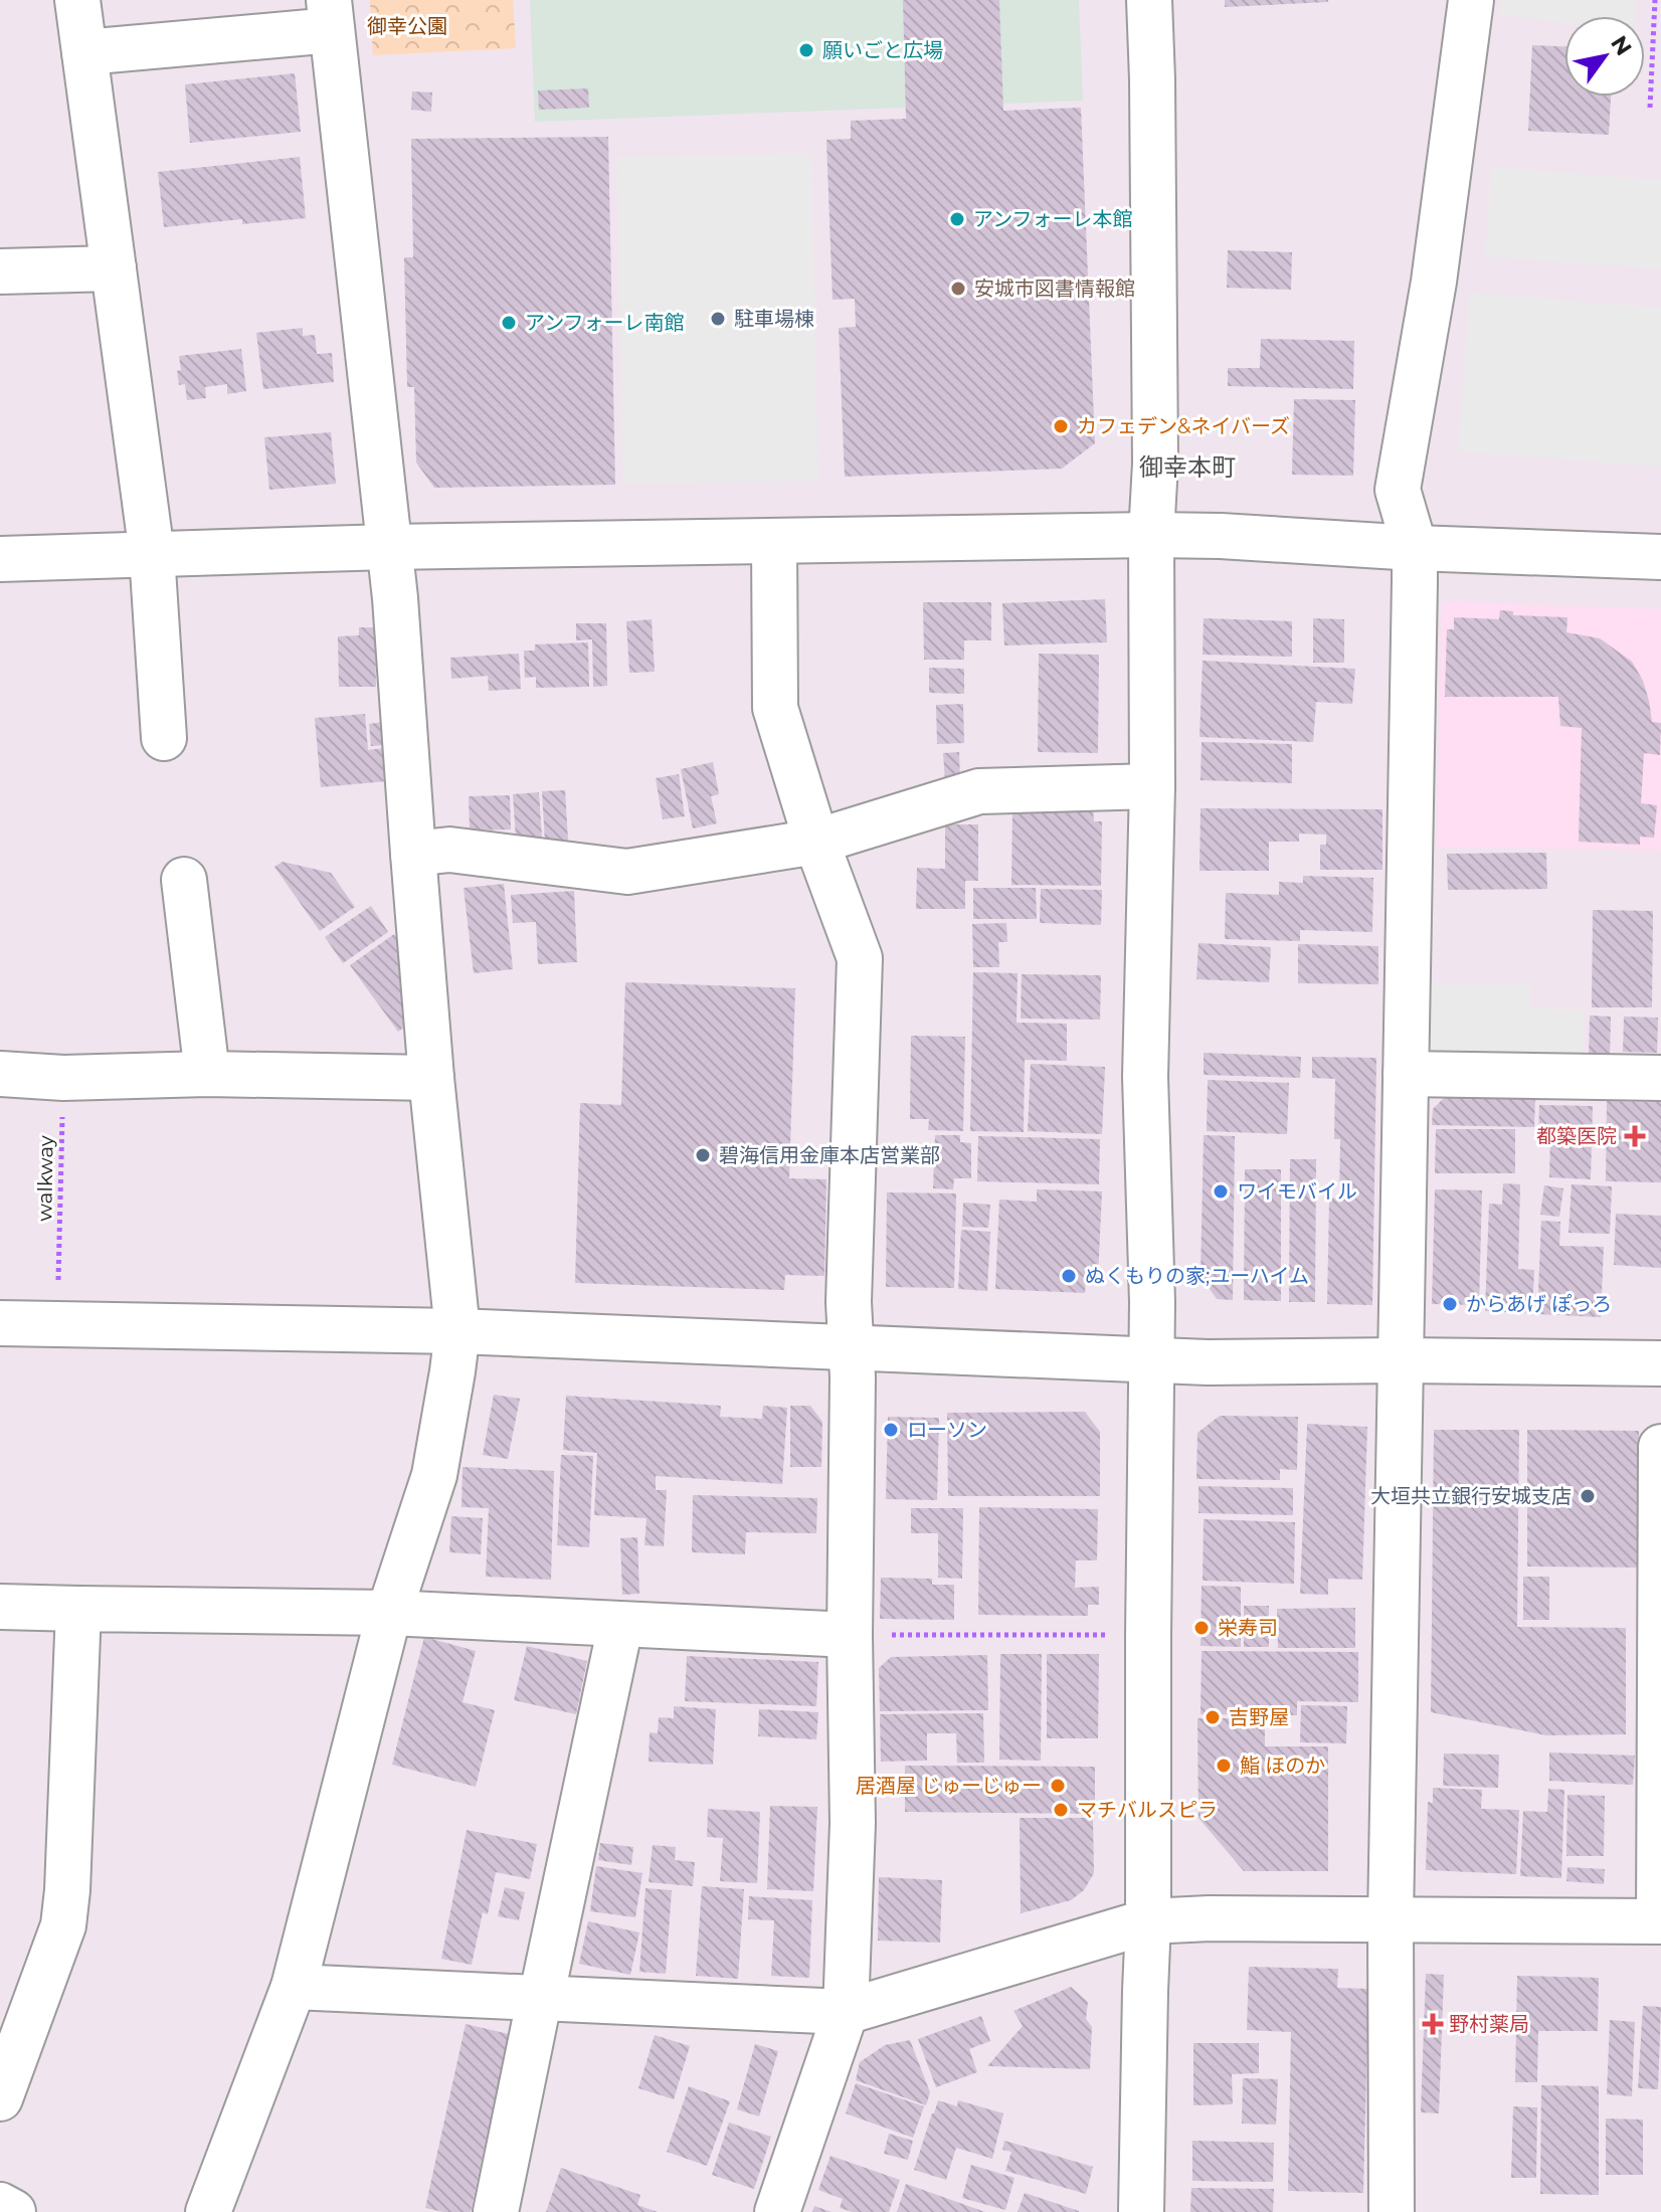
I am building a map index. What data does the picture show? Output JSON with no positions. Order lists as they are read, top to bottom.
{
  "streets": {
    "path": ["walkway"]
  },
  "districts": ["御幸本町"],
  "parks": ["御幸公園"],
  "places": {
    "other": [
      "願いごと広場",
      "アンフォーレ本館",
      "安城市図書情報館",
      "駐車場棟",
      "アンフォーレ南館",
      "カフェデン&ネイバーズ",
      "碧海信用金庫本店営業部",
      "ワイモバイル",
      "ぬくもりの家;ユーハイム",
      "からあげ ぽっろ",
      "ローソン",
      "大垣共立銀行安城支店",
      "栄寿司",
      "吉野屋",
      "鮨 ほのか",
      "居酒屋 じゅーじゅー",
      "マチバルスピラ"
    ],
    "health": ["都築医院", "野村薬局"]
  },
  "north": "top right"
}
